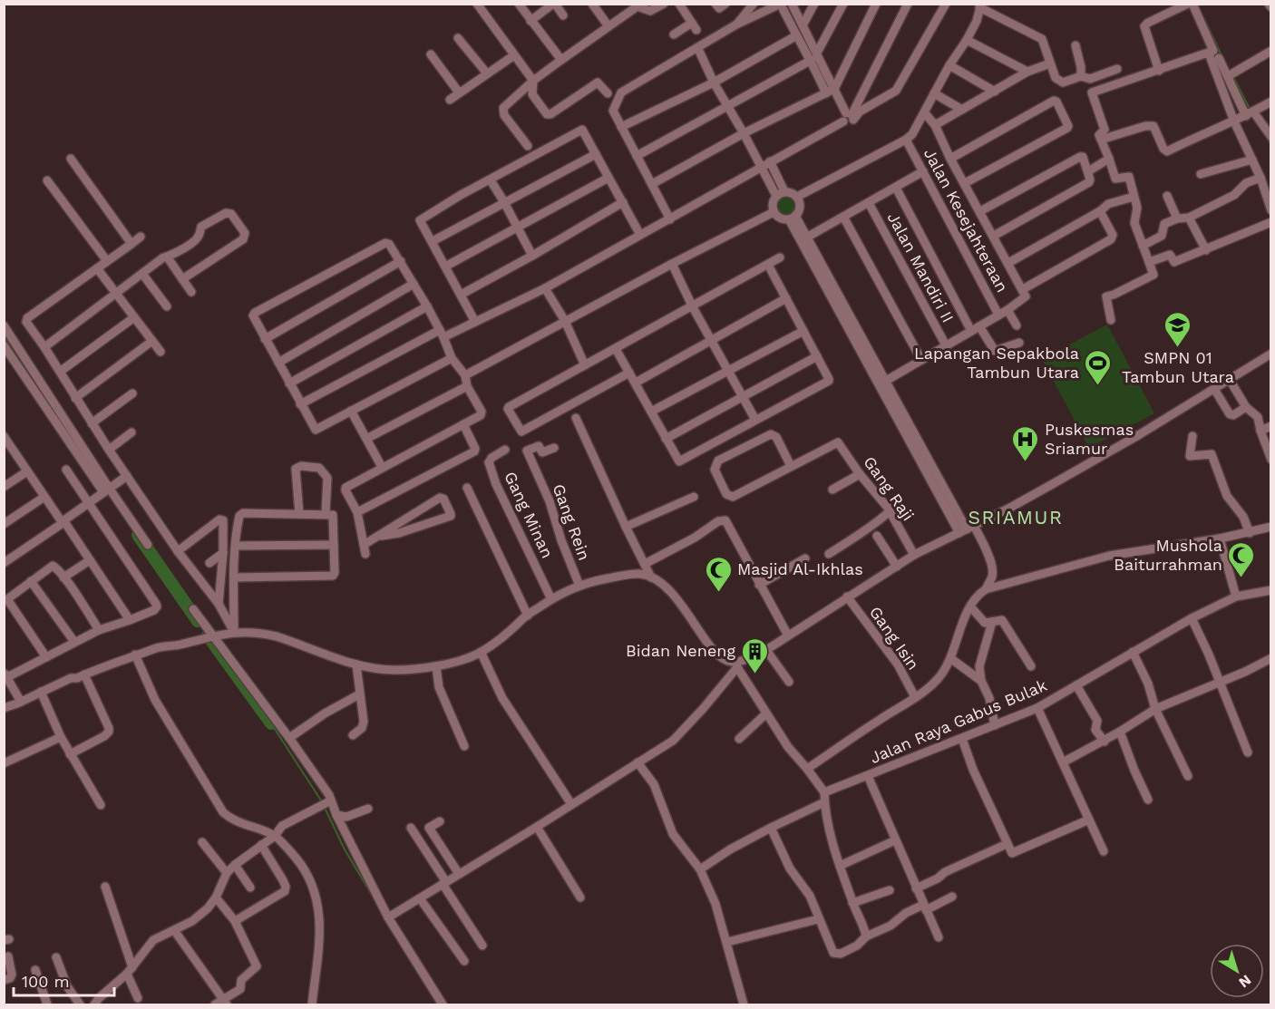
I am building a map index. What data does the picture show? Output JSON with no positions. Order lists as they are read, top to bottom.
{
  "streets": {
    "street": [
      "Jalan Kesejahteraan",
      "Jalan Mandiri II",
      "Gang Raji",
      "Gang Minan",
      "Gang Rein",
      "Gang Isin",
      "Jalan Raya Gabus Bulak"
    ]
  },
  "districts": ["SRIAMUR"],
  "places": {
    "school or university": ["SMPN 01 Tambun Utara"],
    "sports": ["Lapangan Sepakbola Tambun Utara"],
    "hospital": ["Puskesmas Sriamur"],
    "mosque": ["Mushola Baiturrahman", "Masjid Al-Ikhlas"],
    "building": ["Bidan Neneng"]
  },
  "scale_bar": "100 m",
  "north": "bottom right"
}
